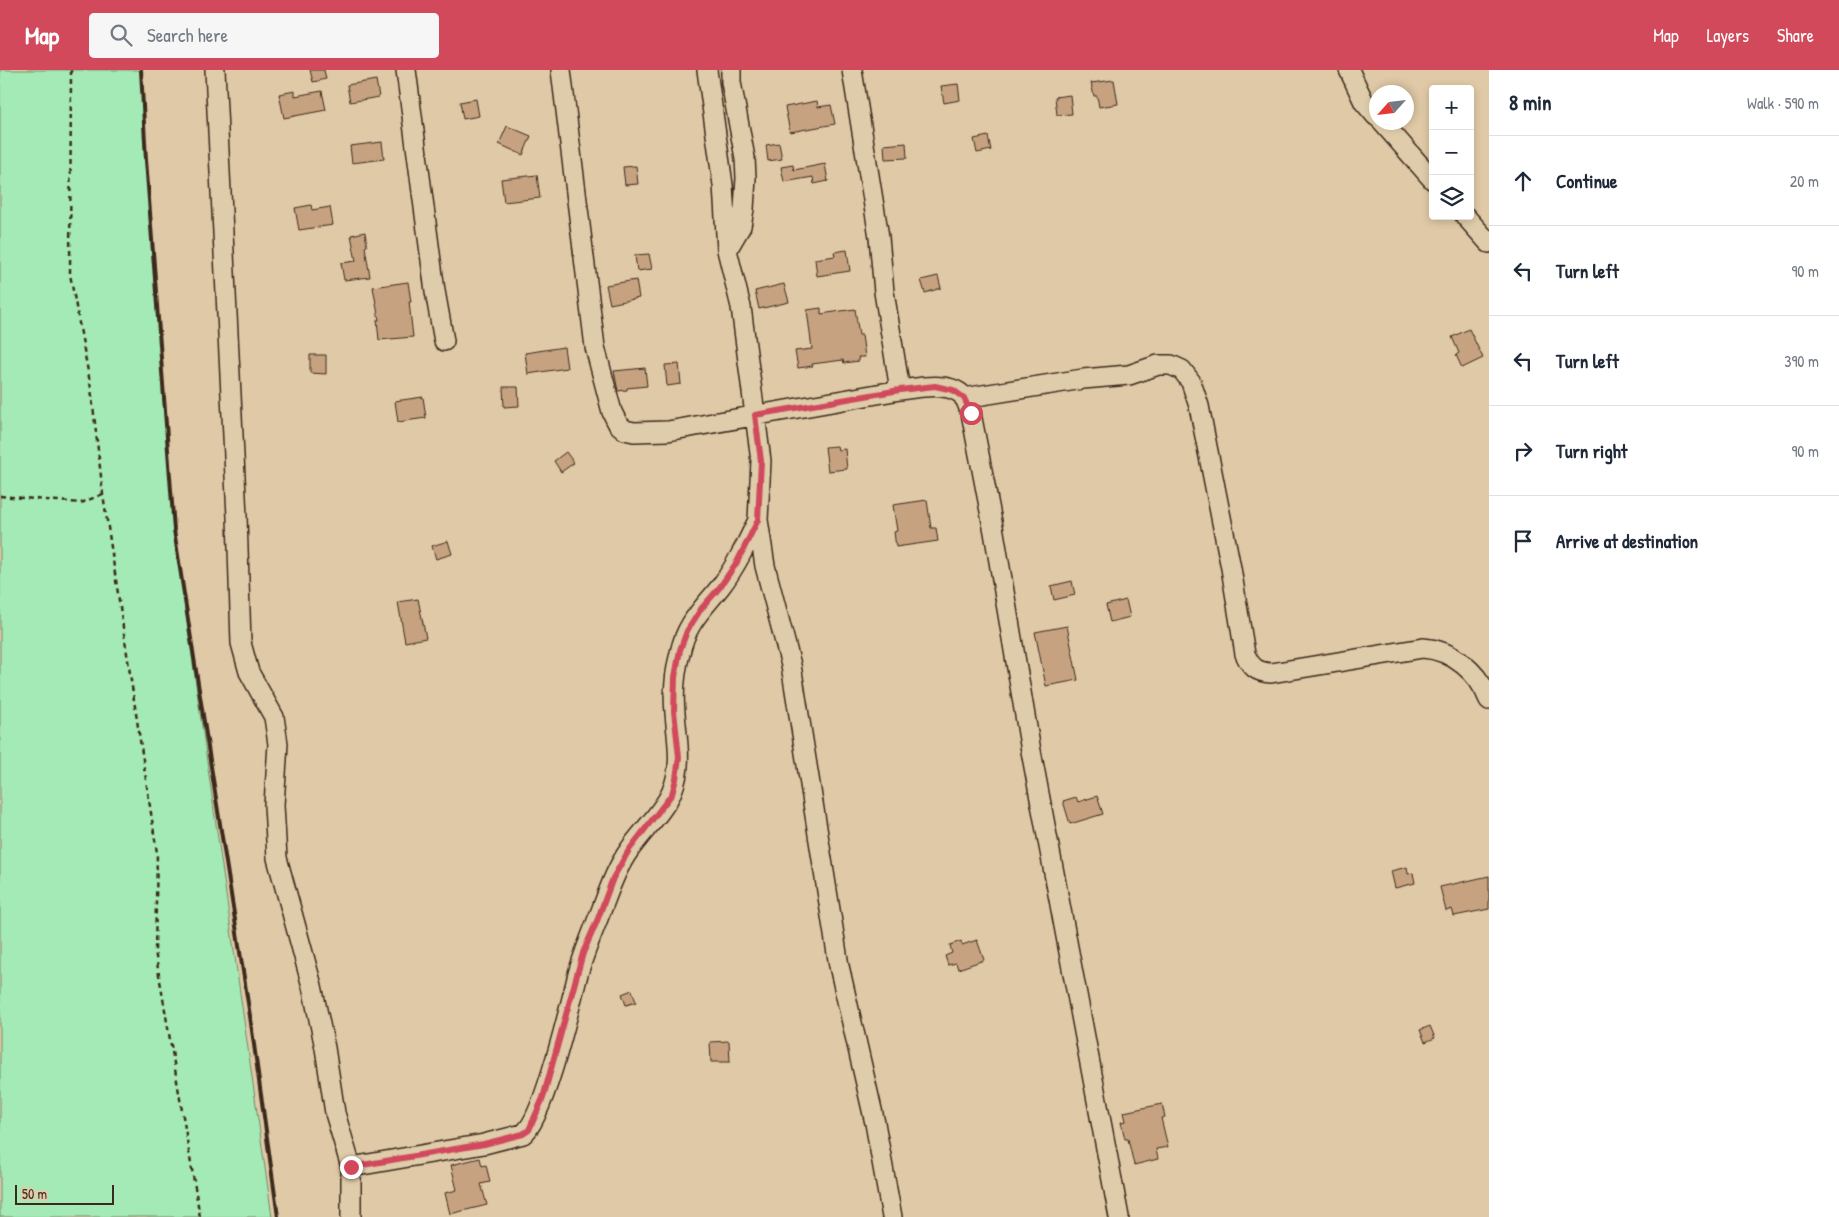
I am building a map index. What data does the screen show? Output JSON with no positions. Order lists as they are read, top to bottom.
{
  "scale_bar": "50 m",
  "north": "bottom left",
  "page": {
    "header": "Map",
    "search": "Search here",
    "nav": ["Map", "Layers", "Share"],
    "heading": ["8 min", "Walk · 590 m"],
    "map_buttons": ["+", "−"],
    "list": [
      ["Continue", "20 m"],
      ["Turn left", "90 m"],
      ["Turn left", "390 m"],
      ["Turn right", "90 m"],
      "Arrive at destination"
    ],
    "scale": "50 m"
  }
}
